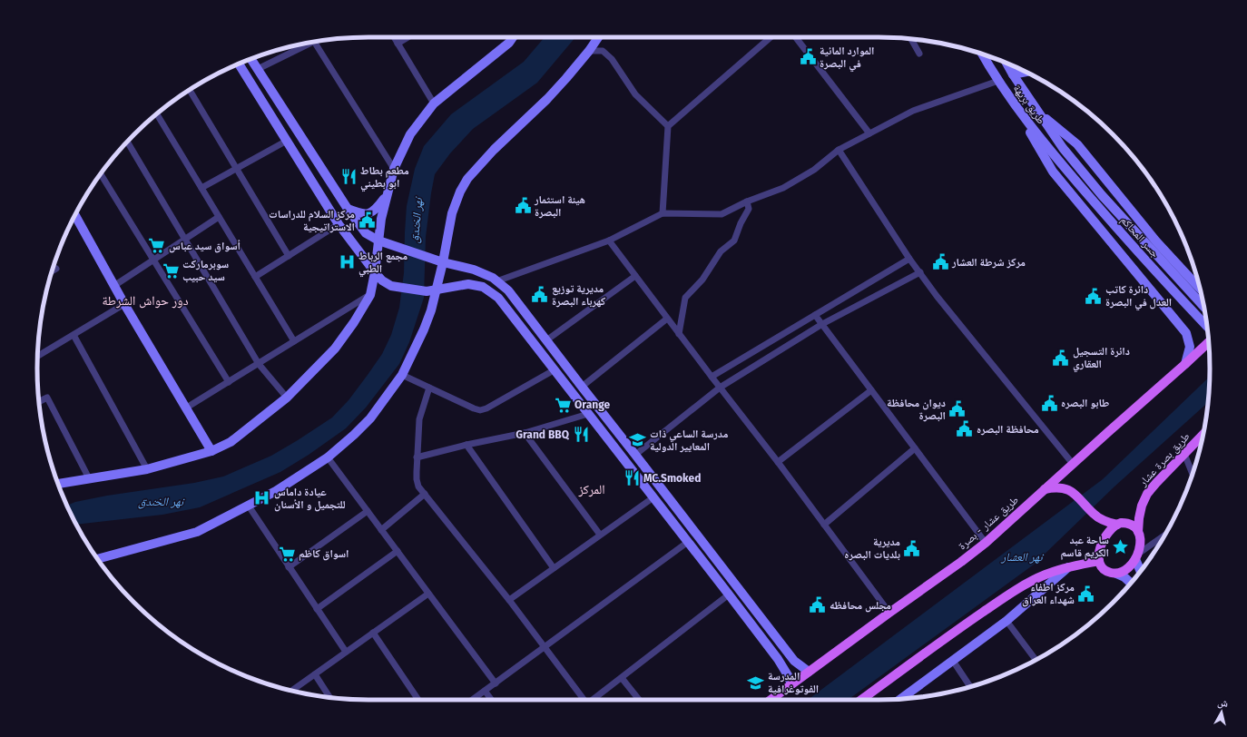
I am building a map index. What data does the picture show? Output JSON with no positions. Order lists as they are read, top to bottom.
{
  "streets": {
    "main road": [
      "طريق بريهة",
      "جسر المحاكم",
      "طريق بصرة عشار",
      "طريق عشار - بصرة"
    ]
  },
  "crossings": [
    ["طريق بريهة", "جسر المحاكم"]
  ],
  "districts": ["دور حواش الشرطة", "المركز"],
  "water": ["نهر الخندق", "نهر العشار"],
  "places": {
    "public building": [
      "الموارد المائية في البصرة",
      "هيئة استثمار البصرة",
      "مركز السلام للدراسات الاستراتيجية",
      "مركز شرطة العشار",
      "مديرية توزيع كهرباء البصرة",
      "دائرة كاتب العدل في البصرة",
      "دائرة التسجيل العقاري",
      "طابو البصره",
      "ديوان محافظة البصرة",
      "محافظة البصره",
      "مديرية بلديات البصره",
      "مركز اطفاء شهداء العراق",
      "مجلس محافظه"
    ],
    "restaurant": ["مطعم بطاط ابو بطيني", "Grand BBQ", "MC.Smoked"],
    "supermarket": [
      "أسواق سيد عباس",
      "سوبرماركت سيد حبيب",
      "Orange",
      "اسواق كاظم"
    ],
    "hospital": ["مجمع الرباط الطبي", "عيادة داماس للتجميل و الأسنان"],
    "school or university": ["مدرسة الساعي ذات المعايير الدولية", "المدرسة الفوتوغرافية"],
    "place": ["ساحة عبد الكريم قاسم"]
  },
  "north": "top"
}
